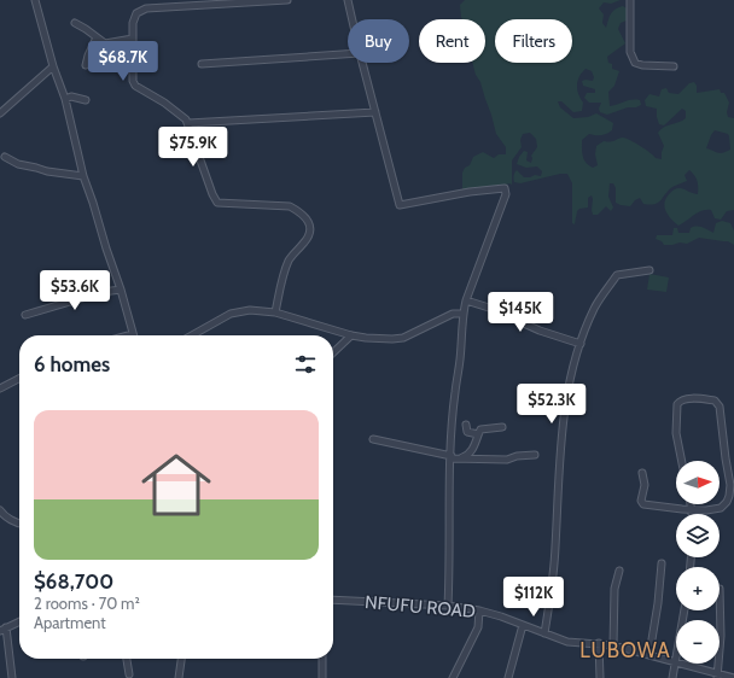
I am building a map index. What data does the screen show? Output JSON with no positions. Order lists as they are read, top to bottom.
{
  "streets": {
    "street": ["NFUFU ROAD"]
  },
  "districts": ["LUBOWA"],
  "north": "right",
  "page": {
    "chip": ["Buy", "Rent", "Filters"],
    "price": [
      "$68.7K",
      "$75.9K",
      "$53.6K",
      "$145K",
      "$52.3K",
      "$112K"
    ],
    "heading": "6 homes",
    "list": [
      {
        "name": "$68,700",
        "note": "2 rooms · 70 m² · Apartment"
      }
    ],
    "map_buttons": ["+", "−"]
  }
}
